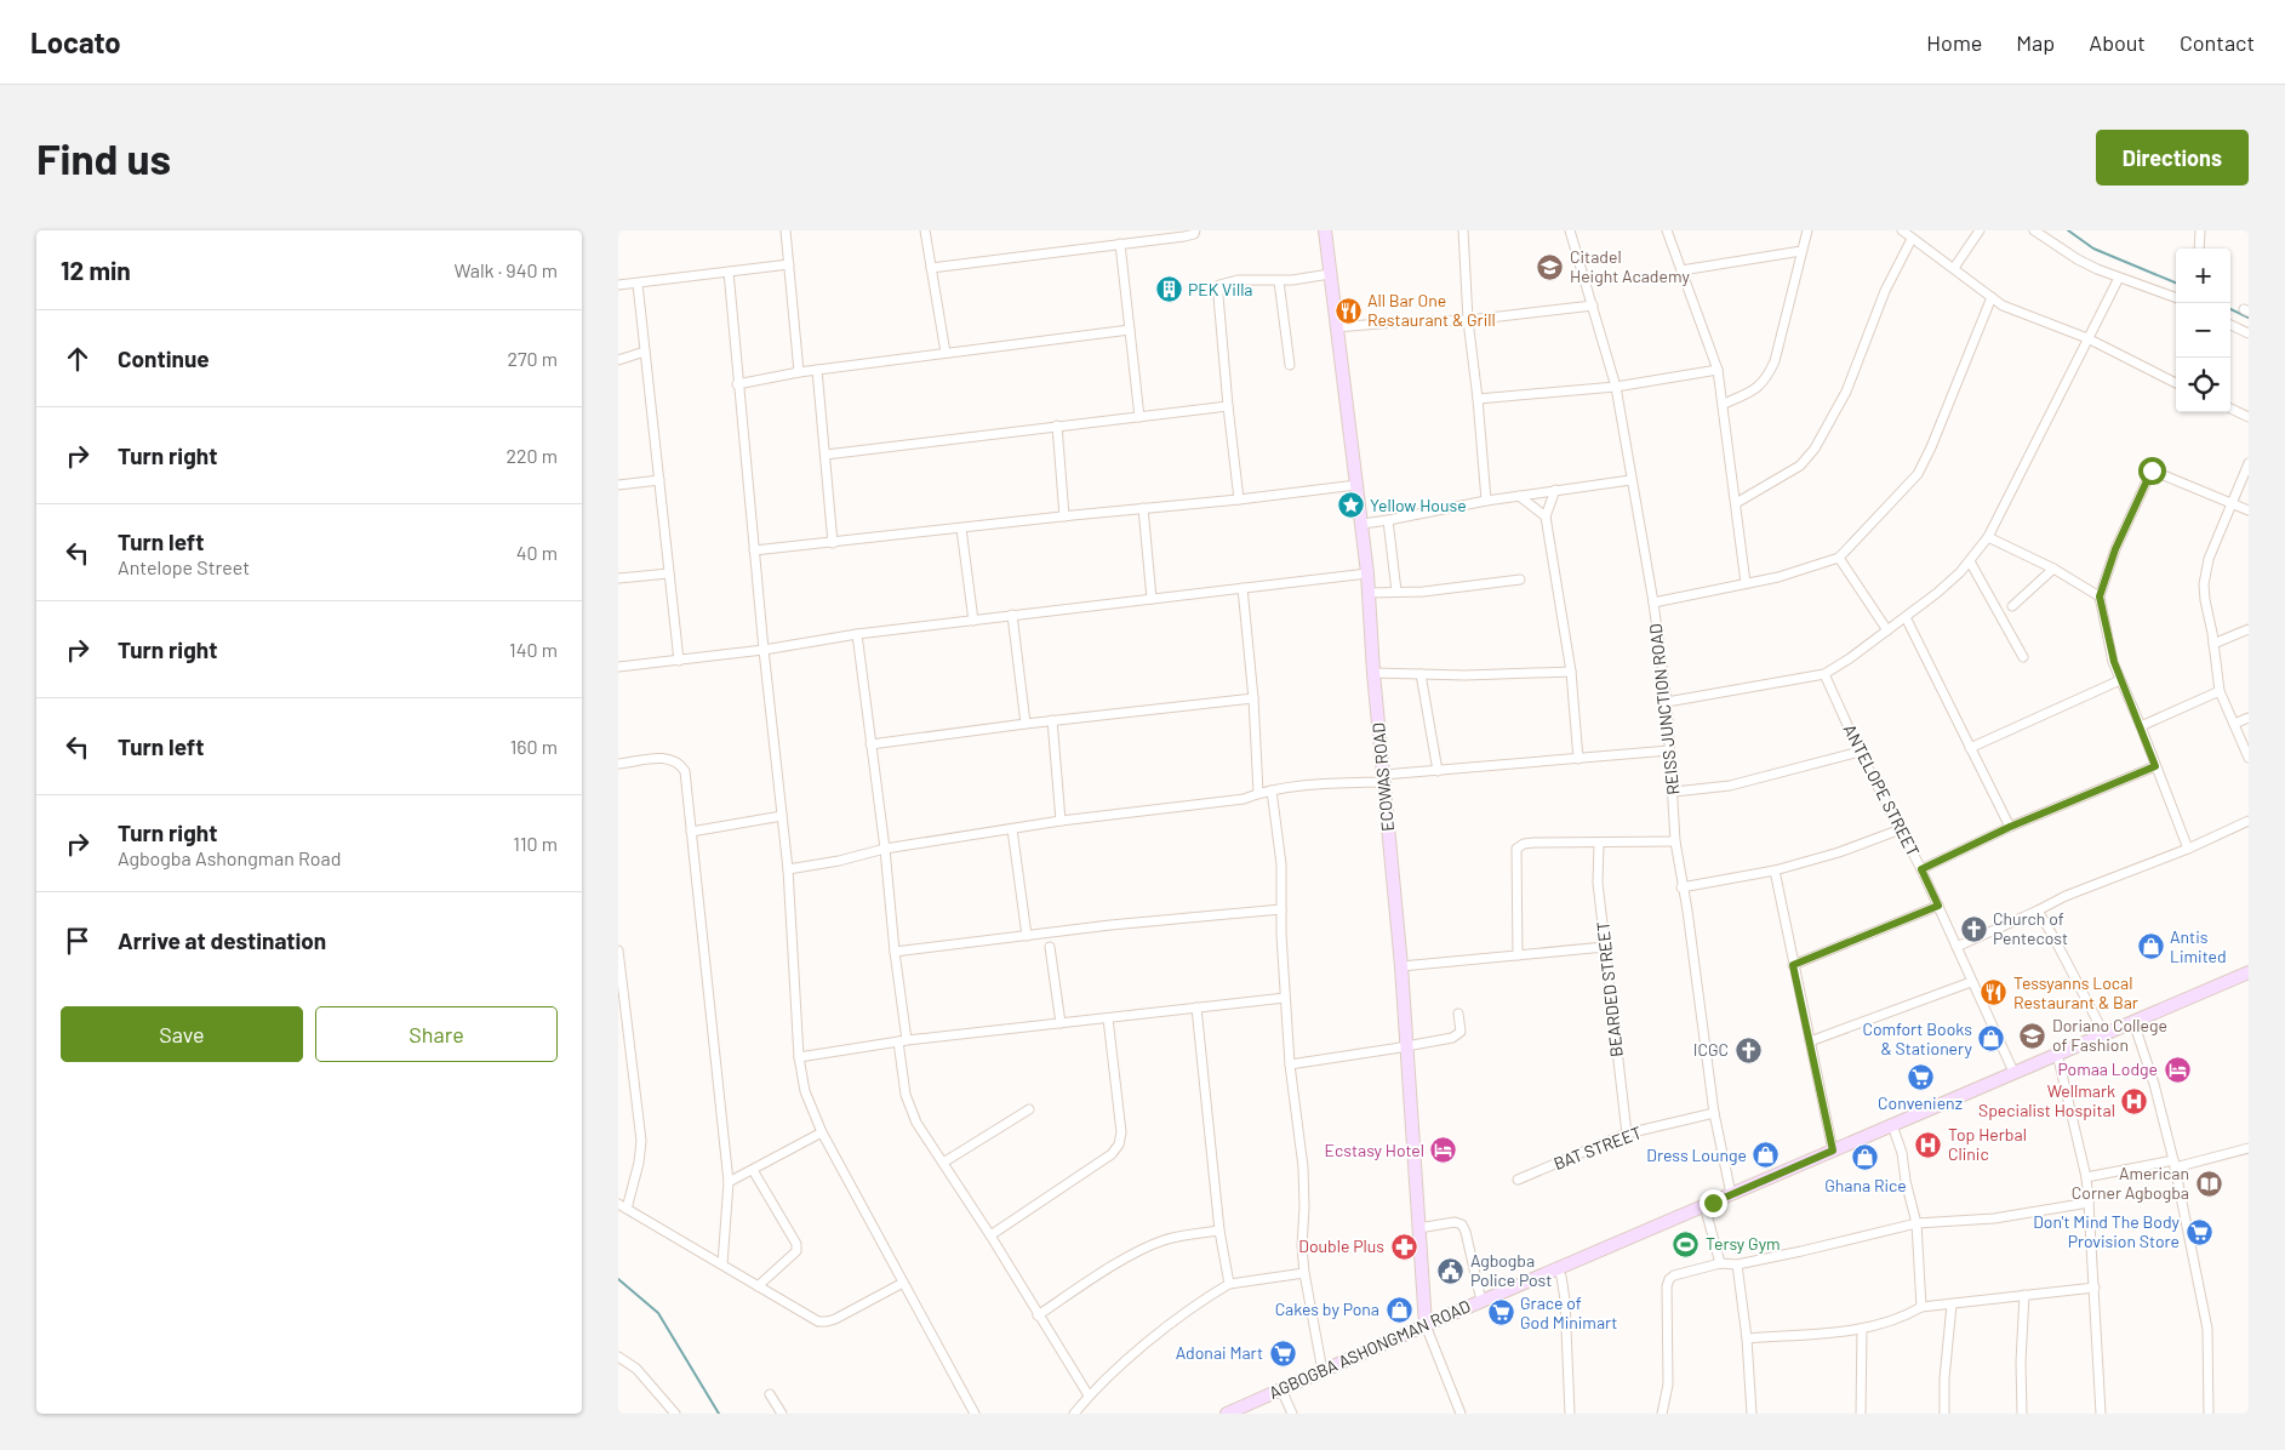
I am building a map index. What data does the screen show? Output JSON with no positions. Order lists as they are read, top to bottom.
{
  "streets": {
    "street": [
      "REISS JUNCTION ROAD",
      "ECOWAS ROAD",
      "ANTELOPE STREET",
      "BEARDED STREET",
      "BAT STREET",
      "AGBOGBA ASHONGMAN ROAD"
    ]
  },
  "crossings": [
    ["REISS JUNCTION ROAD", "BAT STREET"],
    ["REISS JUNCTION ROAD", "AGBOGBA ASHONGMAN ROAD"],
    ["ECOWAS ROAD", "AGBOGBA ASHONGMAN ROAD"],
    ["ANTELOPE STREET", "AGBOGBA ASHONGMAN ROAD"],
    ["BEARDED STREET", "BAT STREET"]
  ],
  "places": {
    "school or university": ["Citadel Height Academy", "Doriano College of Fashion"],
    "building": ["PEK Villa"],
    "restaurant": ["All Bar One Restaurant & Grill", "Tessyanns Local Restaurant & Bar"],
    "place": ["Yellow House"],
    "church": ["Church of Pentecost", "ICGC"],
    "shop": [
      "Antis Limited",
      "Comfort Books & Stationery",
      "Dress Lounge",
      "Ghana Rice",
      "Cakes by Pona"
    ],
    "hotel": ["Pomaa Lodge", "Ecstasy Hotel"],
    "supermarket": [
      "Convenienz",
      "Don't Mind The Body Provision Store",
      "Grace of God Minimart",
      "Adonai Mart"
    ],
    "hospital": ["Wellmark Specialist Hospital", "Top Herbal Clinic"],
    "library": ["American Corner Agbogba"],
    "sports": ["Tersy Gym"],
    "pharmacy": ["Double Plus"],
    "public building": ["Agbogba Police Post"]
  },
  "page": {
    "header": "Locato",
    "nav": [
      "Home",
      "Map",
      "About",
      "Contact"
    ],
    "buttons": [
      "Directions",
      ["Save", "Share"]
    ],
    "title": "Find us",
    "heading": ["12 min", "Walk · 940 m"],
    "map_buttons": ["+", "−"],
    "list": [
      ["Continue", "270 m"],
      ["Turn right", "220 m"],
      ["Turn left", "Antelope Street", "40 m"],
      ["Turn right", "140 m"],
      ["Turn left", "160 m"],
      ["Turn right", "Agbogba Ashongman Road", "110 m"],
      "Arrive at destination"
    ]
  }
}
